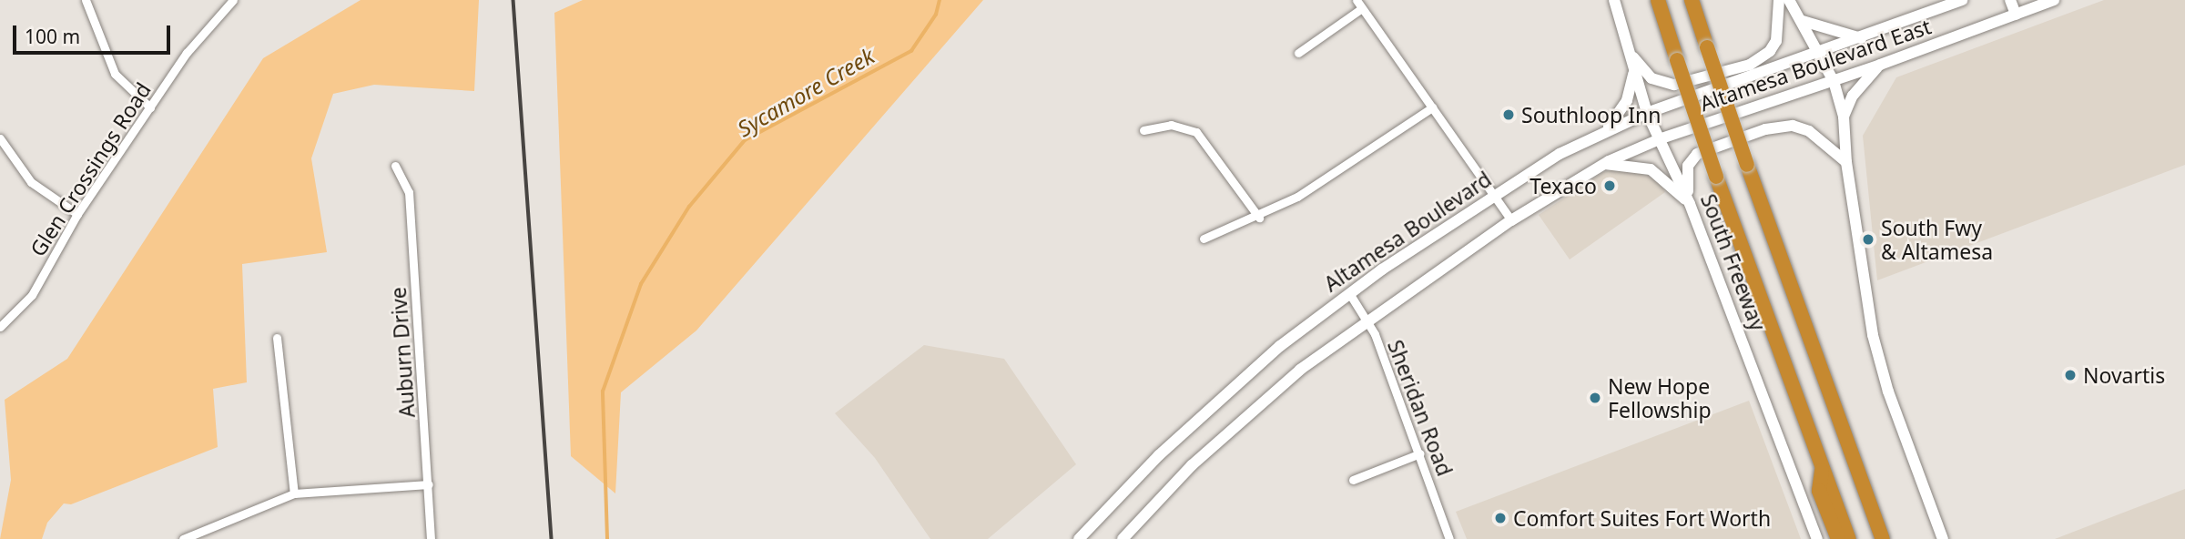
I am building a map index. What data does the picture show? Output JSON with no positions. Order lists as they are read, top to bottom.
{
  "streets": {
    "highway": ["South Freeway"],
    "main road": ["Altamesa Boulevard East", "Altamesa Boulevard"],
    "street": ["Glen Crossings Road", "Auburn Drive", "Sheridan Road"]
  },
  "crossings": [
    ["Altamesa Boulevard East", "Altamesa Boulevard"],
    ["Altamesa Boulevard East", "South Freeway"],
    ["Altamesa Boulevard", "South Freeway"],
    ["Altamesa Boulevard", "Sheridan Road"]
  ],
  "water": ["Sycamore Creek"],
  "places": [
    "Southloop Inn",
    "Texaco",
    "South Fwy & Altamesa",
    "Novartis",
    "New Hope Fellowship",
    "Comfort Suites Fort Worth"
  ],
  "scale_bar": "100 m"
}
